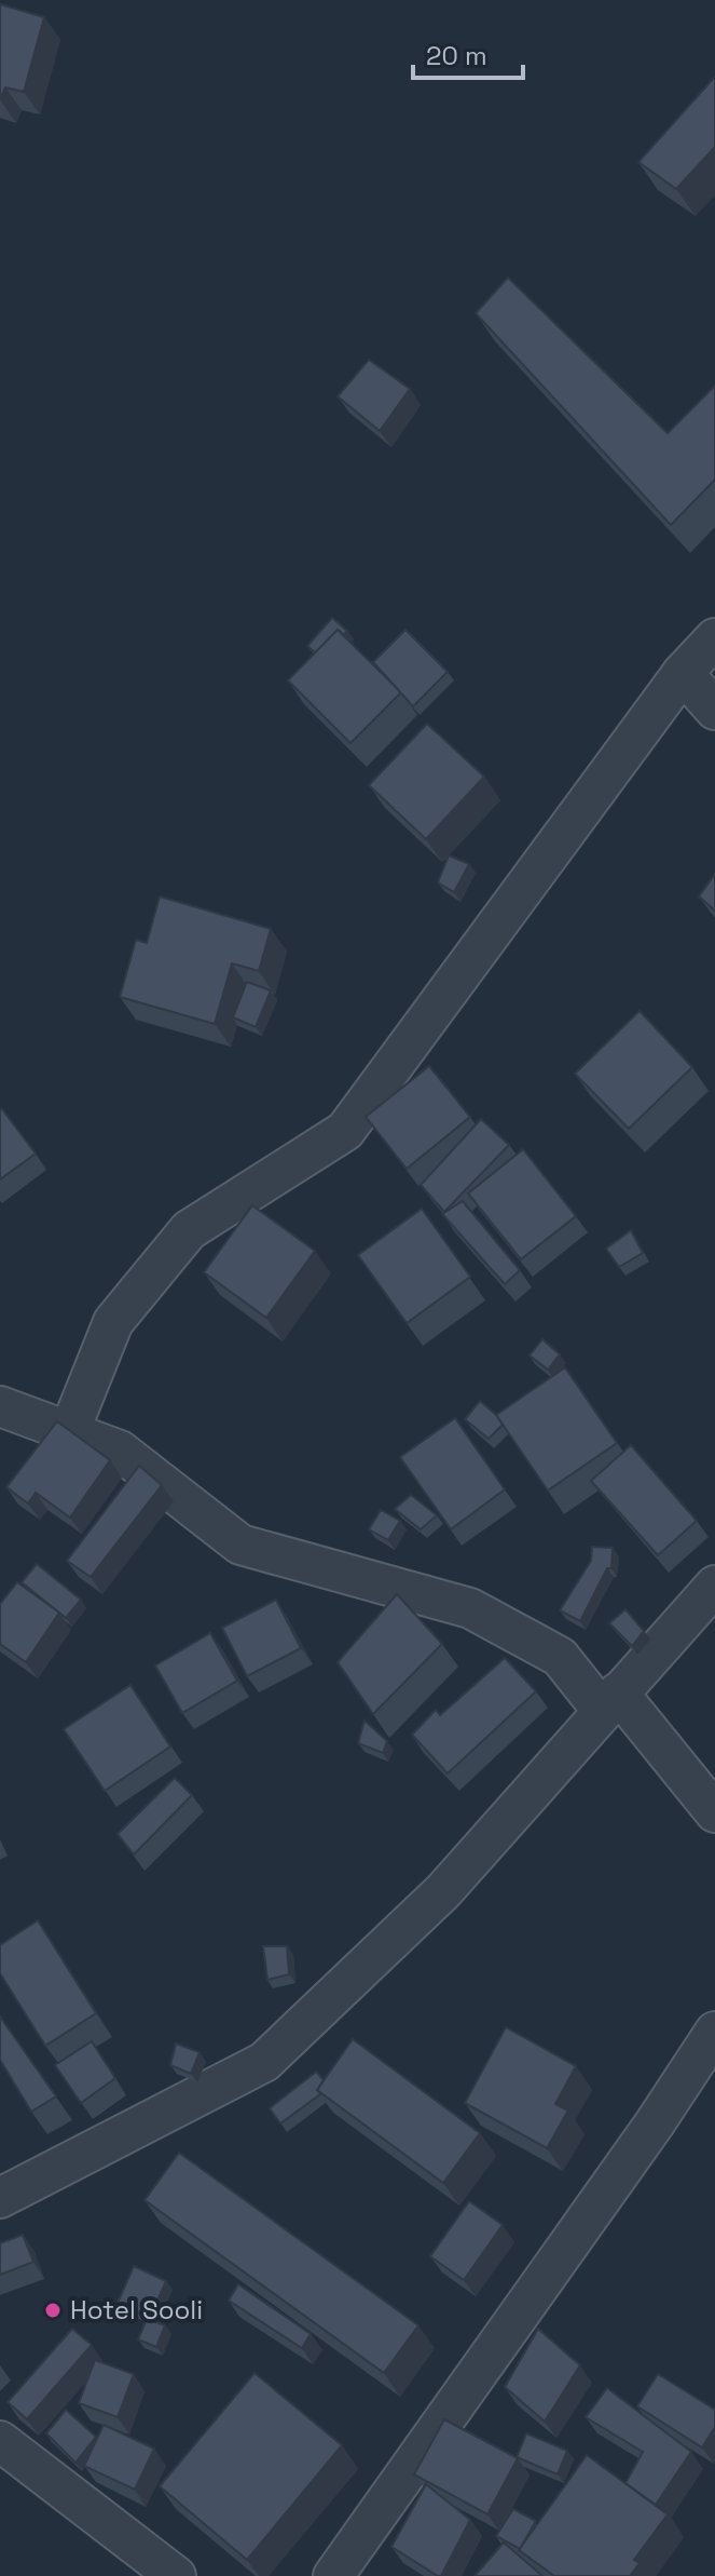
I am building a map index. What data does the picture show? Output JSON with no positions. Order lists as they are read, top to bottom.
{
  "places": ["Hotel Sooli"],
  "scale_bar": "20 m"
}
